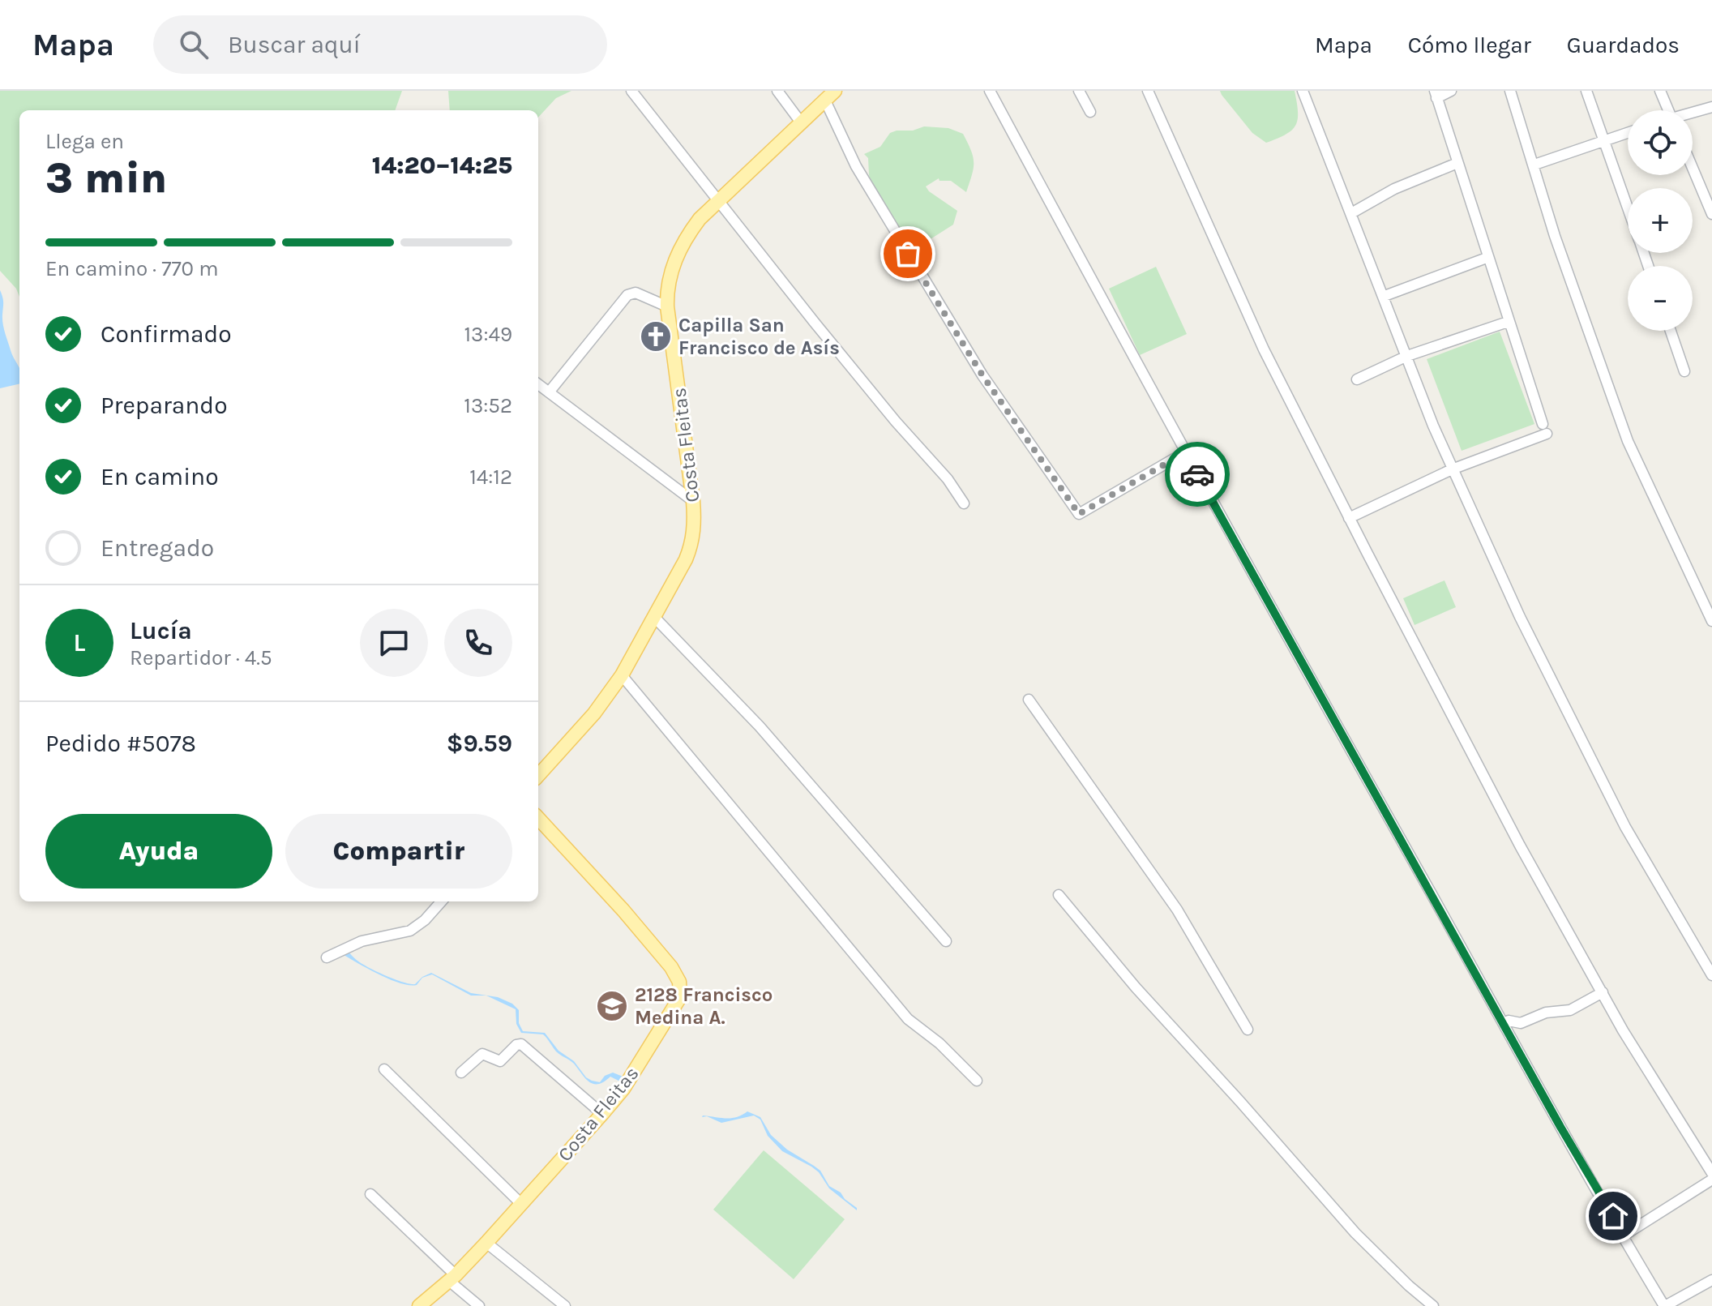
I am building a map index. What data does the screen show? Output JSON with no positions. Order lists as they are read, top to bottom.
{
  "streets": {
    "main road": ["Costa Fleitas"]
  },
  "places": {
    "church": ["Capilla San Francisco de Asís"],
    "school or university": ["2128 Francisco Medina A."]
  },
  "page": {
    "header": "Mapa",
    "search": "Buscar aquí",
    "nav": ["Mapa", "Cómo llegar", "Guardados"],
    "map_buttons": ["+", "−"],
    "heading": ["3 min", "Llega en", "14:20–14:25"],
    "panel": [
      "Lucía",
      "Repartidor · 4.5",
      "Pedido #5078",
      "$9.59"
    ],
    "bar": "En camino · 770 m",
    "list": [
      ["Confirmado", "13:49"],
      ["Preparando", "13:52"],
      ["En camino", "14:12"],
      "Entregado"
    ],
    "round": "L",
    "buttons": ["Ayuda", "Compartir"]
  }
}
